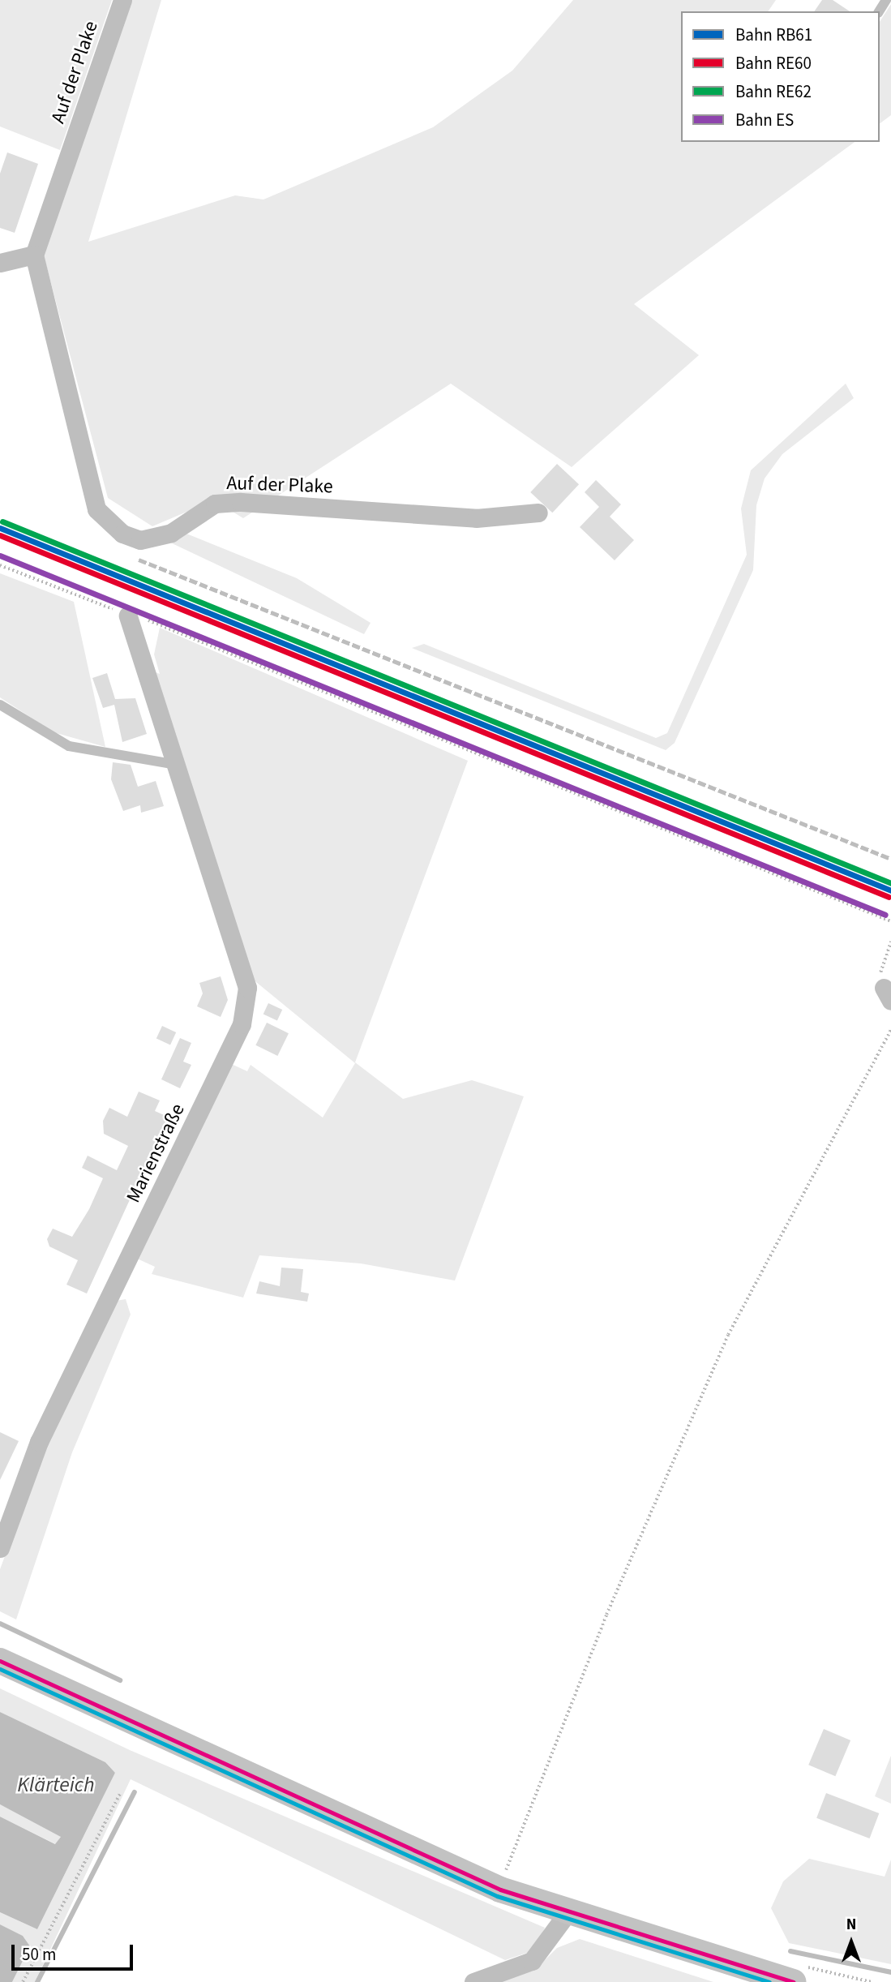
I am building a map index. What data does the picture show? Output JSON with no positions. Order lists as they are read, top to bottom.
{
  "streets": {
    "street": ["Auf der Plake", "Marienstraße"]
  },
  "water": ["Klärteich"],
  "lines": [
    "rail line RE62",
    "rail line RB61",
    "rail line RE60",
    "rail line ES"
  ],
  "legend": [
    "Bahn RB61",
    "Bahn RE60",
    "Bahn RE62",
    "Bahn ES"
  ],
  "scale_bar": "50 m",
  "north": "top"
}
